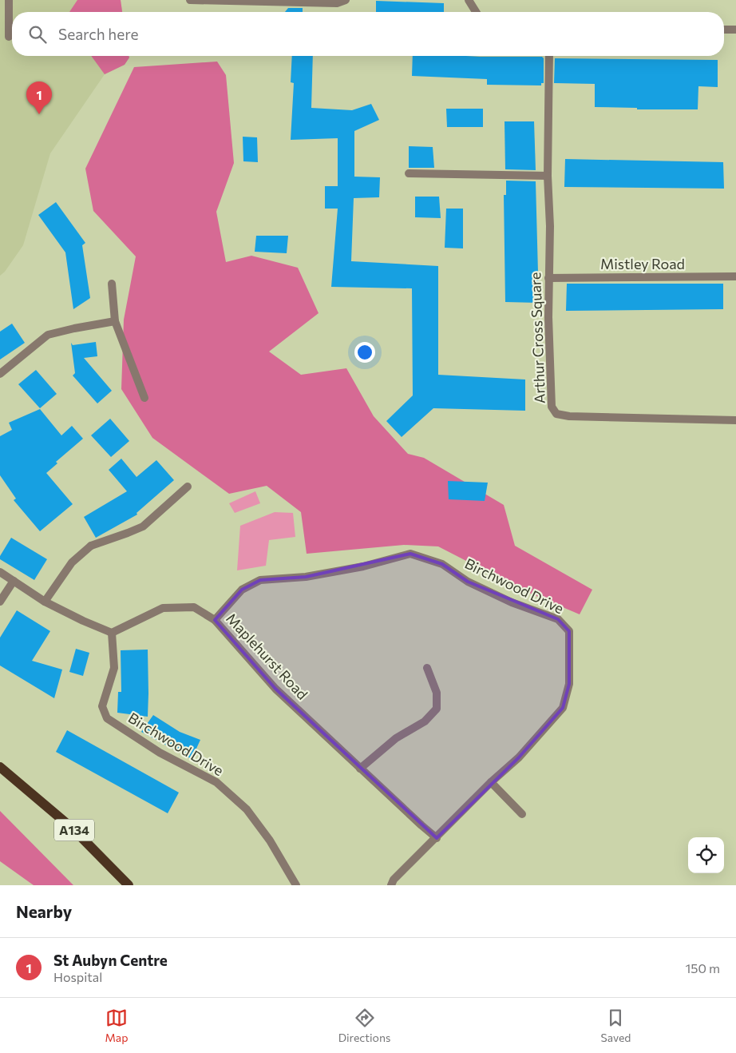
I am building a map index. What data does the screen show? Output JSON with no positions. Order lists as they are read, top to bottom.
{
  "streets": {
    "main road": ["A134"],
    "street": [
      "Mistley Road",
      "Arthur Cross Square",
      "Birchwood Drive",
      "Maplehurst Road"
    ]
  },
  "crossings": [
    ["Mistley Road", "Arthur Cross Square"],
    ["Birchwood Drive", "Maplehurst Road"]
  ],
  "page": {
    "search": "Search here",
    "pins": "1",
    "heading": "Nearby",
    "list": [
      {
        "mark": "1",
        "name": "St Aubyn Centre",
        "note": "Hospital",
        "value": "150 m"
      }
    ],
    "nav": ["Map", "Directions", "Saved"]
  }
}
